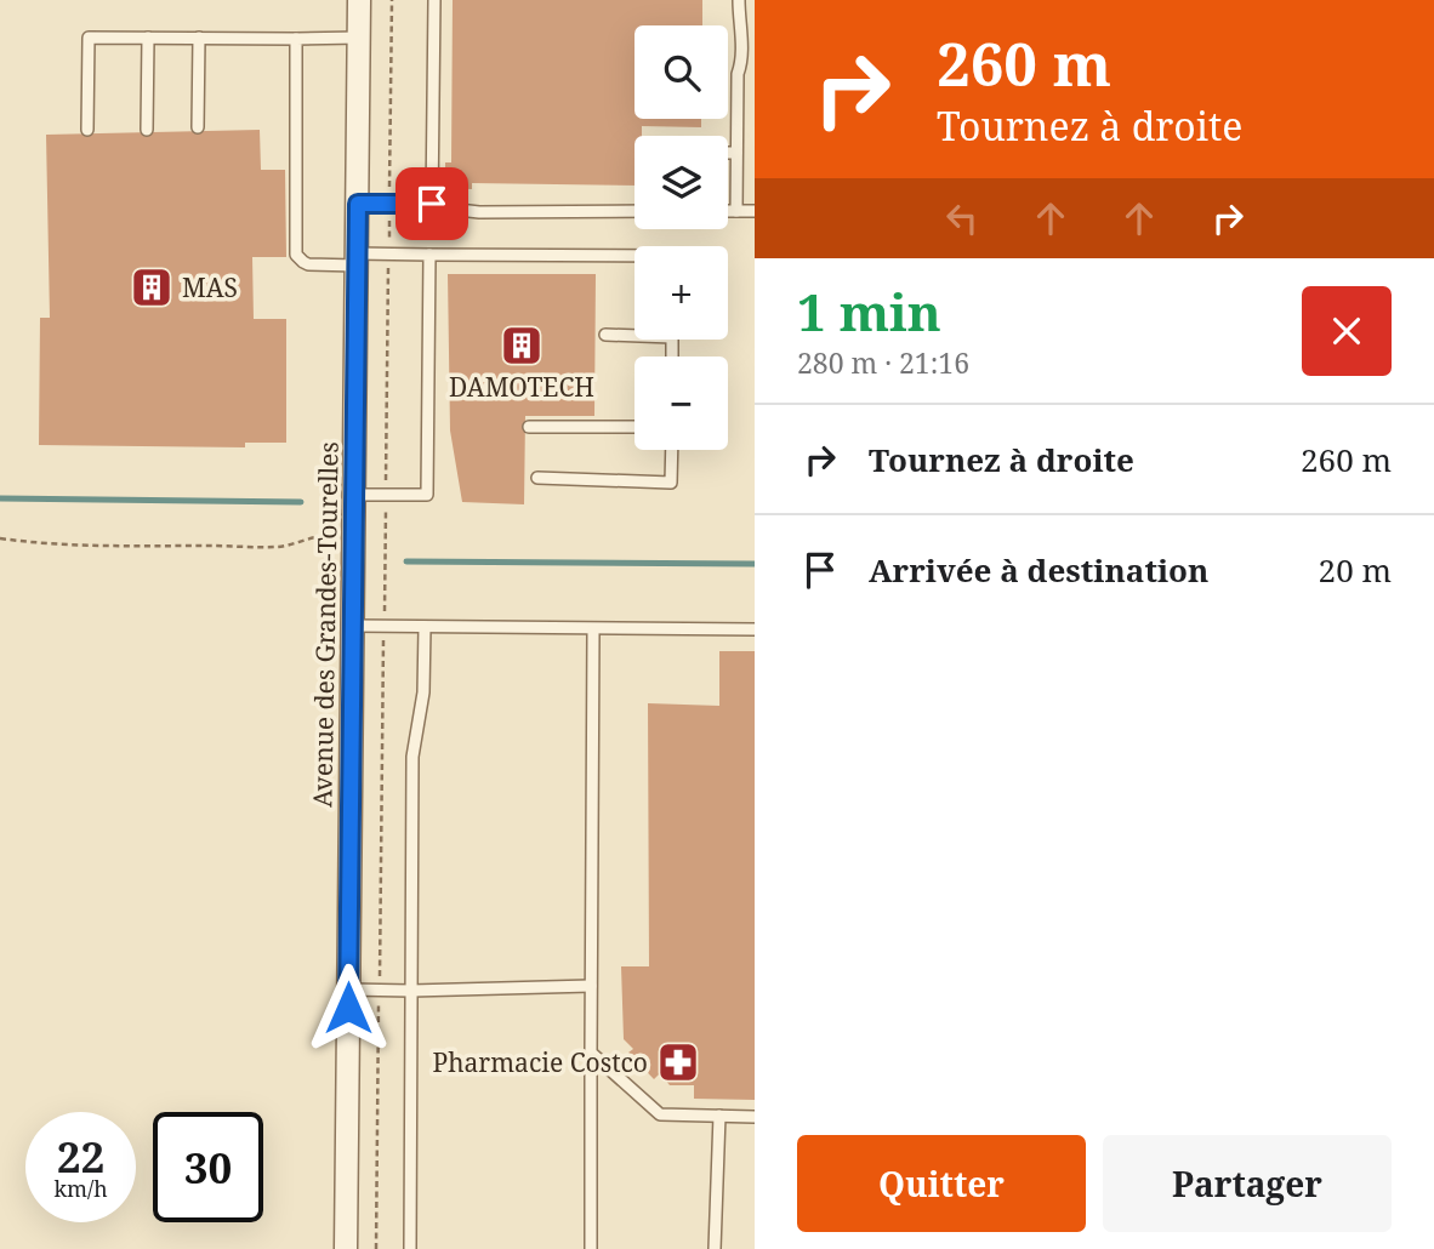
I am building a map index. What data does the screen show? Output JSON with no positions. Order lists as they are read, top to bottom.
{
  "streets": {
    "street": ["Avenue des Grandes-Tourelles"]
  },
  "places": {
    "building": ["MAS", "DAMOTECH"],
    "pharmacy": ["Pharmacie Costco"]
  },
  "page": {
    "turn": ["260 m", "Tournez à droite"],
    "map_buttons": ["+", "−"],
    "heading": ["1 min", "280 m · 21:16"],
    "list": [
      {
        "name": "Tournez à droite",
        "value": "260 m"
      },
      {
        "name": "Arrivée à destination",
        "value": "20 m"
      }
    ],
    "speed": "22 km/h",
    "limit": "30",
    "buttons": ["Quitter", "Partager"]
  }
}
